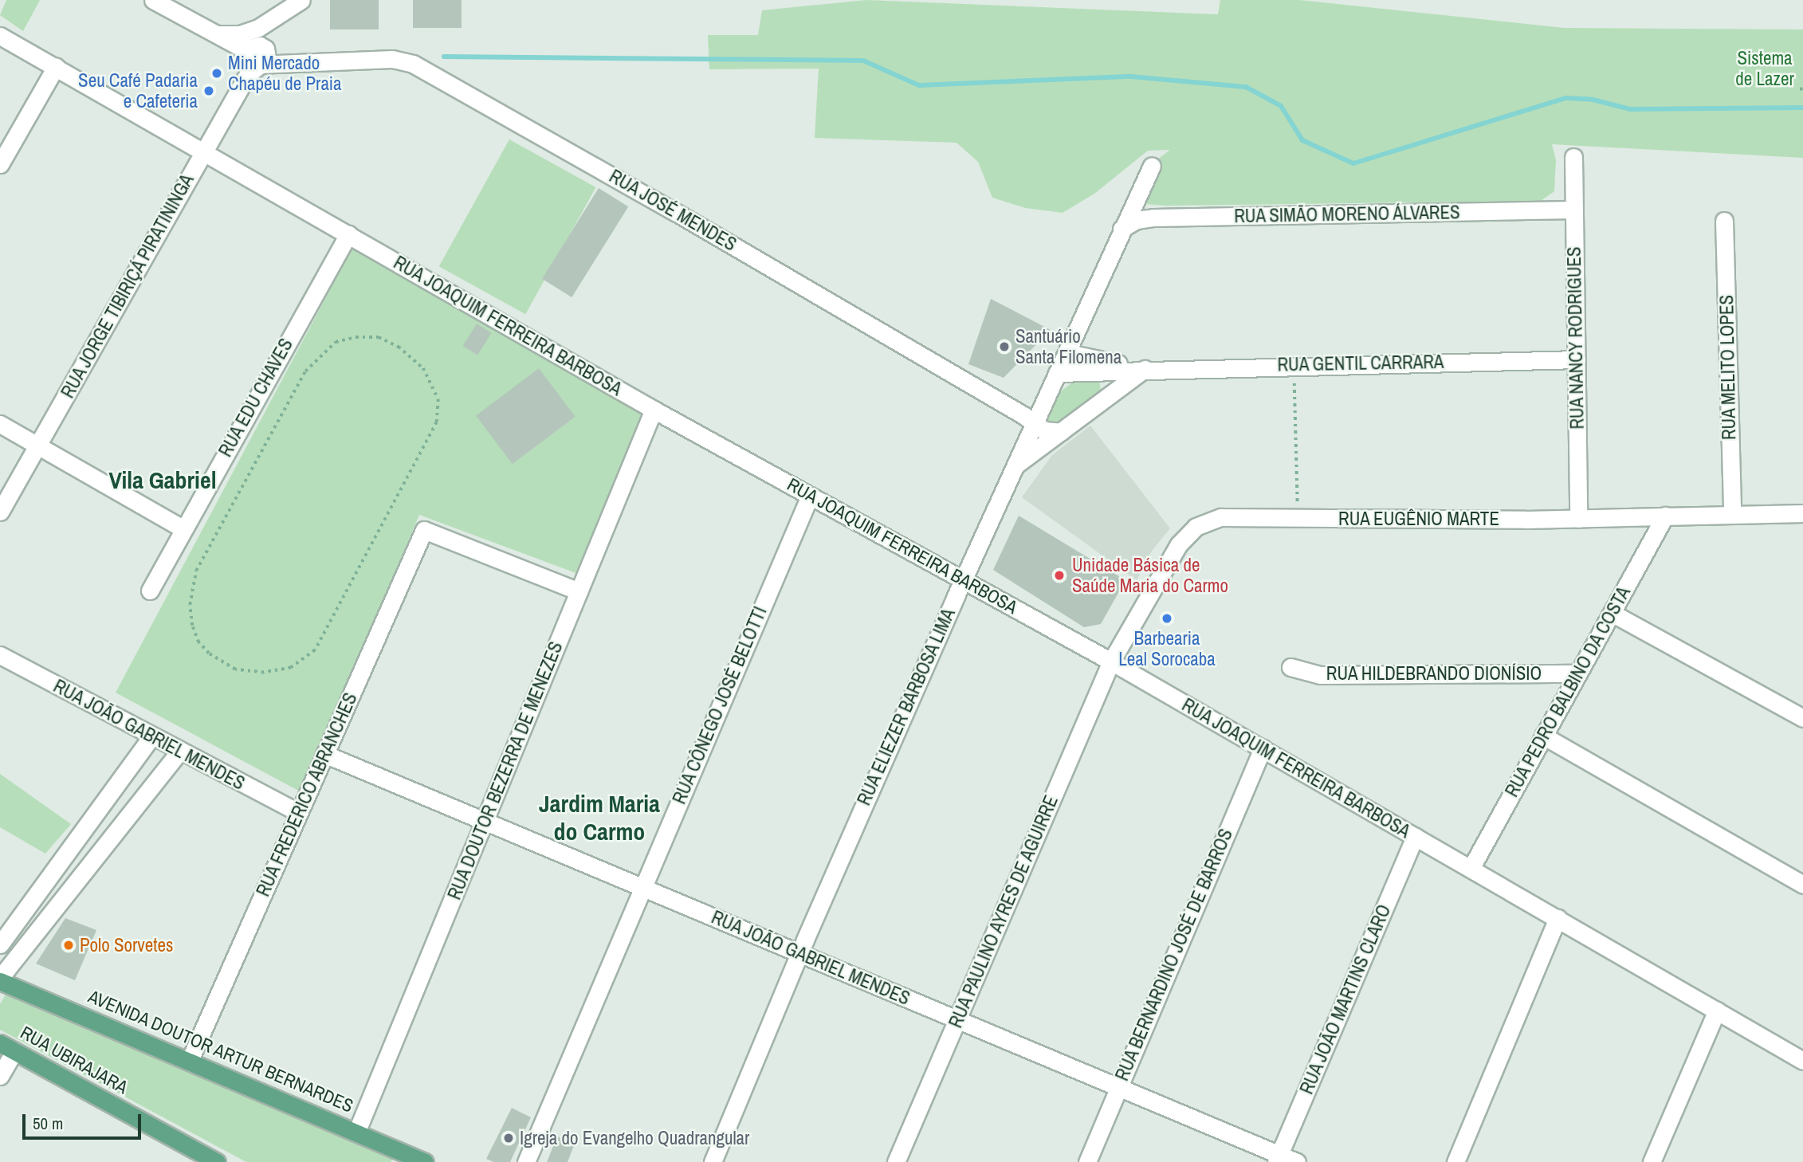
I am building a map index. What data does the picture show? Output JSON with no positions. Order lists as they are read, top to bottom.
{
  "streets": {
    "main road": ["AVENIDA DOUTOR ARTUR BERNARDES", "RUA UBIRAJARA"],
    "street": [
      "RUA JOSÉ MENDES",
      "RUA SIMÃO MORENO ÁLVARES",
      "RUA JORGE TIBIRIÇÁ PIRATININGA",
      "RUA JOAQUIM FERREIRA BARBOSA",
      "RUA NANCY RODRIGUES",
      "RUA GENTIL CARRARA",
      "RUA MELITO LOPES",
      "RUA EDU CHAVES",
      "RUA EUGÊNIO MARTE",
      "RUA HILDEBRANDO DIONÍSIO",
      "RUA PEDRO BALBINO DA COSTA",
      "RUA CÔNEGO JOSÉ BELOTTI",
      "RUA ELIEZER BARBOSA LIMA",
      "RUA JOÃO GABRIEL MENDES",
      "RUA DOUTOR BEZERRA DE MENEZES",
      "RUA FREDERICO ABRANCHES",
      "RUA PAULINO AYRES DE AGUIRRE",
      "RUA BERNARDINO JOSÉ DE BARROS",
      "RUA JOÃO MARTINS CLARO"
    ]
  },
  "crossings": [
    ["RUA JOSÉ MENDES", "RUA JORGE TIBIRIÇÁ PIRATININGA"],
    ["RUA JOSÉ MENDES", "RUA ELIEZER BARBOSA LIMA"],
    ["RUA SIMÃO MORENO ÁLVARES", "RUA NANCY RODRIGUES"],
    ["RUA SIMÃO MORENO ÁLVARES", "RUA ELIEZER BARBOSA LIMA"],
    ["RUA JORGE TIBIRIÇÁ PIRATININGA", "RUA JOAQUIM FERREIRA BARBOSA"],
    ["RUA JOAQUIM FERREIRA BARBOSA", "RUA EDU CHAVES"],
    ["RUA JOAQUIM FERREIRA BARBOSA", "RUA EUGÊNIO MARTE"],
    ["RUA JOAQUIM FERREIRA BARBOSA", "RUA PEDRO BALBINO DA COSTA"],
    ["RUA JOAQUIM FERREIRA BARBOSA", "RUA CÔNEGO JOSÉ BELOTTI"],
    ["RUA JOAQUIM FERREIRA BARBOSA", "RUA ELIEZER BARBOSA LIMA"],
    ["RUA JOAQUIM FERREIRA BARBOSA", "RUA DOUTOR BEZERRA DE MENEZES"],
    ["RUA JOAQUIM FERREIRA BARBOSA", "RUA PAULINO AYRES DE AGUIRRE"],
    ["RUA JOAQUIM FERREIRA BARBOSA", "RUA BERNARDINO JOSÉ DE BARROS"],
    ["RUA JOAQUIM FERREIRA BARBOSA", "RUA JOÃO MARTINS CLARO"],
    ["RUA NANCY RODRIGUES", "RUA GENTIL CARRARA"],
    ["RUA NANCY RODRIGUES", "RUA EUGÊNIO MARTE"],
    ["RUA GENTIL CARRARA", "RUA ELIEZER BARBOSA LIMA"],
    ["RUA MELITO LOPES", "RUA EUGÊNIO MARTE"],
    ["RUA EUGÊNIO MARTE", "RUA PEDRO BALBINO DA COSTA"],
    ["RUA EUGÊNIO MARTE", "RUA PAULINO AYRES DE AGUIRRE"],
    ["RUA HILDEBRANDO DIONÍSIO", "RUA PEDRO BALBINO DA COSTA"],
    ["RUA CÔNEGO JOSÉ BELOTTI", "RUA JOÃO GABRIEL MENDES"],
    ["RUA ELIEZER BARBOSA LIMA", "RUA JOÃO GABRIEL MENDES"],
    ["RUA JOÃO GABRIEL MENDES", "RUA DOUTOR BEZERRA DE MENEZES"],
    ["RUA JOÃO GABRIEL MENDES", "RUA FREDERICO ABRANCHES"],
    ["RUA JOÃO GABRIEL MENDES", "RUA PAULINO AYRES DE AGUIRRE"],
    ["RUA JOÃO GABRIEL MENDES", "RUA BERNARDINO JOSÉ DE BARROS"],
    ["RUA JOÃO GABRIEL MENDES", "RUA JOÃO MARTINS CLARO"],
    ["RUA DOUTOR BEZERRA DE MENEZES", "RUA FREDERICO ABRANCHES"],
    ["RUA DOUTOR BEZERRA DE MENEZES", "AVENIDA DOUTOR ARTUR BERNARDES"],
    ["RUA FREDERICO ABRANCHES", "AVENIDA DOUTOR ARTUR BERNARDES"]
  ],
  "districts": ["Vila Gabriel", "Jardim Maria do Carmo"],
  "parks": ["Sistema de Lazer"],
  "places": [
    "Mini Mercado Chapéu de Praia",
    "Seu Café Padaria e Cafeteria",
    "Santuário Santa Filomena",
    "Unidade Básica de Saúde Maria do Carmo",
    "Barbearia Leal Sorocaba",
    "Polo Sorvetes",
    "Igreja do Evangelho Quadrangular"
  ],
  "scale_bar": "50 m"
}
